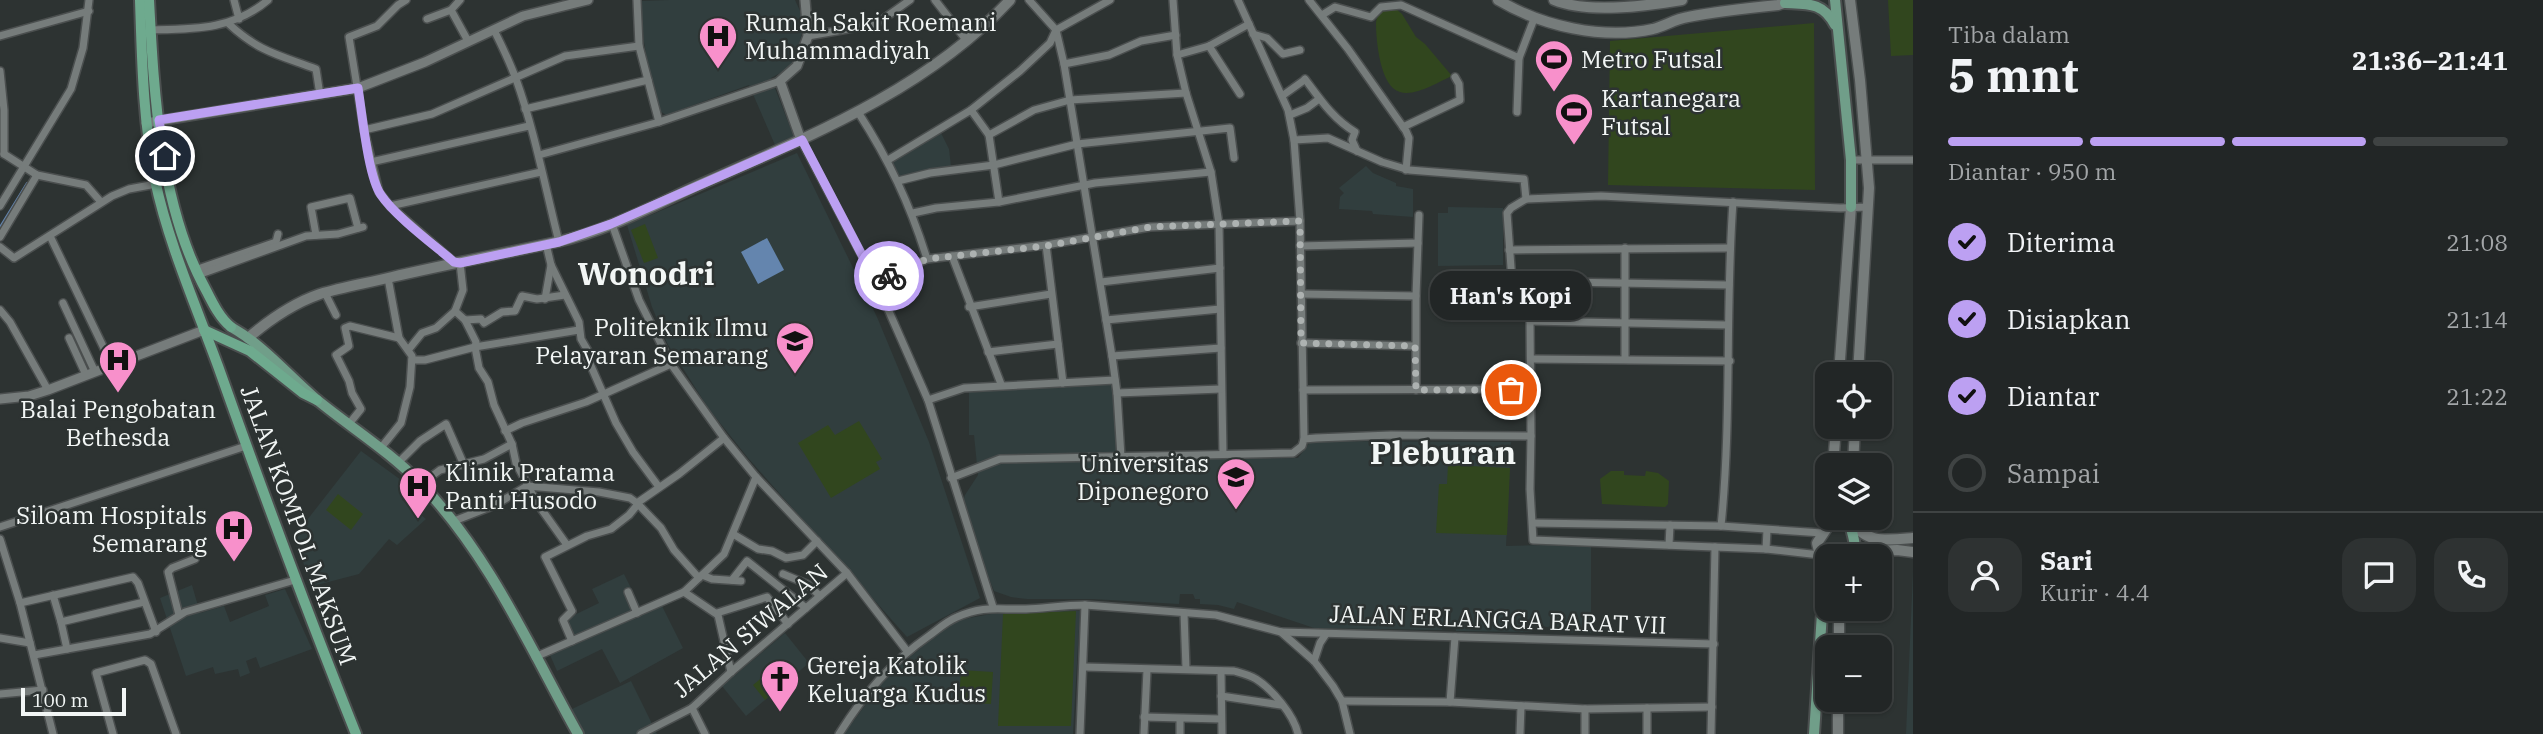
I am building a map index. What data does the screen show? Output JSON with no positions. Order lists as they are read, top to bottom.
{
  "streets": {
    "highway": ["JALAN KOMPOL MAKSUM"],
    "street": ["JALAN ERLANGGA BARAT VII", "JALAN SIWALAN"]
  },
  "districts": ["Wonodri", "Pleburan"],
  "places": {
    "hospital": [
      "Rumah Sakit Roemani Muhammadiyah",
      "Balai Pengobatan Bethesda",
      "Klinik Pratama Panti Husodo",
      "Siloam Hospitals Semarang"
    ],
    "sports": ["Metro Futsal", "Kartanegara Futsal"],
    "school or university": ["Politeknik Ilmu Pelayaran Semarang", "Universitas Diponegoro"],
    "other": ["Han's Kopi"],
    "church": ["Gereja Katolik Keluarga Kudus"]
  },
  "scale_bar": "100 m",
  "page": {
    "heading": ["5 mnt", "Tiba dalam", "21:36–21:41"],
    "panel": ["Sari", "Kurir · 4.4"],
    "bar": "Diantar · 950 m",
    "list": [
      ["Diterima", "21:08"],
      ["Disiapkan", "21:14"],
      ["Diantar", "21:22"],
      "Sampai"
    ],
    "bubble": "Han's Kopi",
    "map_buttons": ["+", "−"],
    "scale": "100 m"
  }
}
